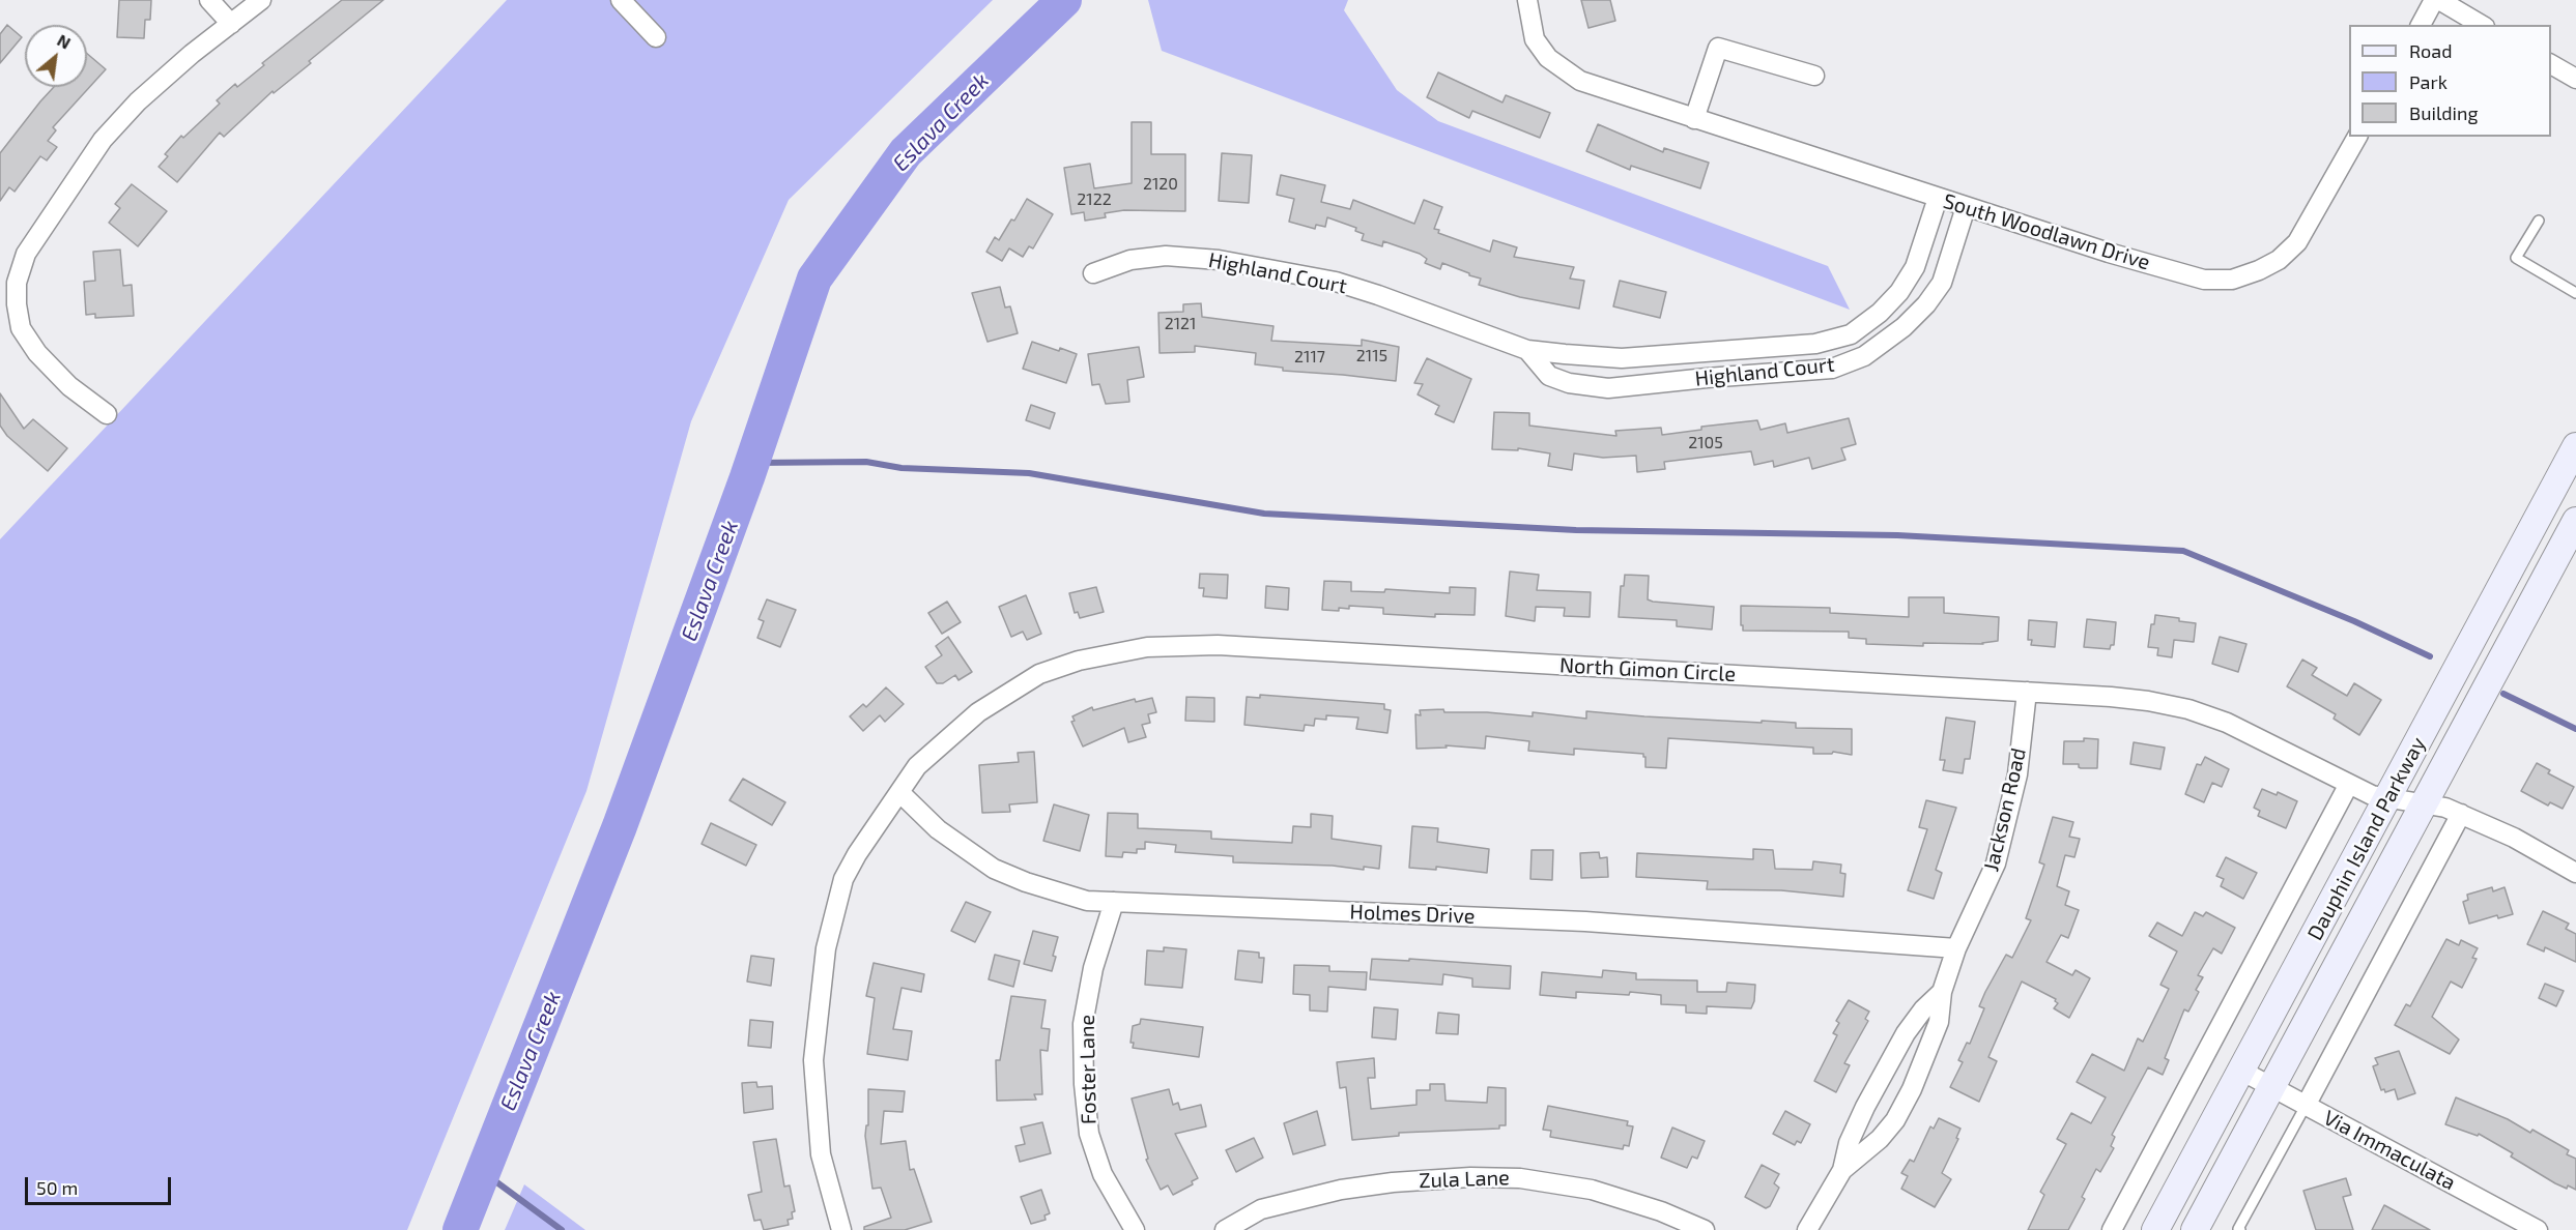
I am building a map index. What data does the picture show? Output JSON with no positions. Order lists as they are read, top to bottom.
{
  "streets": {
    "main road": ["Dauphin Island Parkway"],
    "street": [
      "South Woodlawn Drive",
      "Highland Court",
      "North Gimon Circle",
      "Jackson Road",
      "Holmes Drive",
      "Foster Lane",
      "Via Immaculata",
      "Zula Lane"
    ]
  },
  "crossings": [
    ["South Woodlawn Drive", "Highland Court"],
    ["North Gimon Circle", "Jackson Road"],
    ["North Gimon Circle", "Dauphin Island Parkway"],
    ["North Gimon Circle", "Holmes Drive"],
    ["Jackson Road", "Holmes Drive"],
    ["Dauphin Island Parkway", "Via Immaculata"],
    ["Holmes Drive", "Foster Lane"]
  ],
  "water": ["Eslava Creek"],
  "house_numbers": [
    "2120",
    "2122",
    "2121",
    "2115",
    "2117",
    "2105"
  ],
  "legend": ["Road", "Park", "Building"],
  "scale_bar": "50 m",
  "north": "top right"
}
